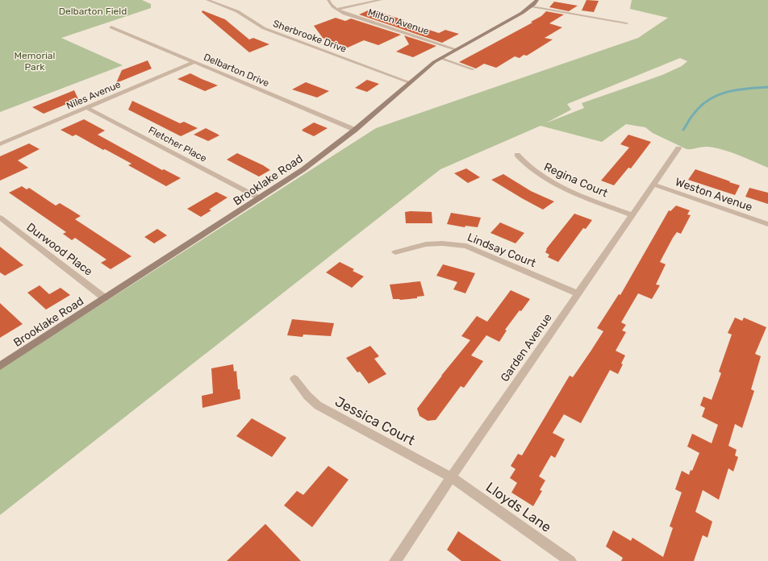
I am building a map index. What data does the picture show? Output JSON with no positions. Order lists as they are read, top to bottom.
{
  "streets": {
    "street": [
      "Milton Avenue",
      "Sherbrooke Drive",
      "Delbarton Drive",
      "Niles Avenue",
      "Fletcher Place",
      "Brooklake Road",
      "Regina Court",
      "Weston Avenue",
      "Durwood Place",
      "Lindsay Court",
      "Garden Avenue",
      "Jessica Court",
      "Lloyds Lane"
    ]
  },
  "crossings": [
    ["Milton Avenue", "Brooklake Road"],
    ["Sherbrooke Drive", "Brooklake Road"],
    ["Delbarton Drive", "Niles Avenue"],
    ["Delbarton Drive", "Brooklake Road"],
    ["Niles Avenue", "Fletcher Place"],
    ["Fletcher Place", "Brooklake Road"],
    ["Brooklake Road", "Durwood Place"],
    ["Regina Court", "Garden Avenue"],
    ["Weston Avenue", "Garden Avenue"],
    ["Lindsay Court", "Garden Avenue"],
    ["Garden Avenue", "Jessica Court"],
    ["Garden Avenue", "Lloyds Lane"],
    ["Jessica Court", "Lloyds Lane"]
  ],
  "parks": ["Delbarton Field", "Memorial Park"]
}
